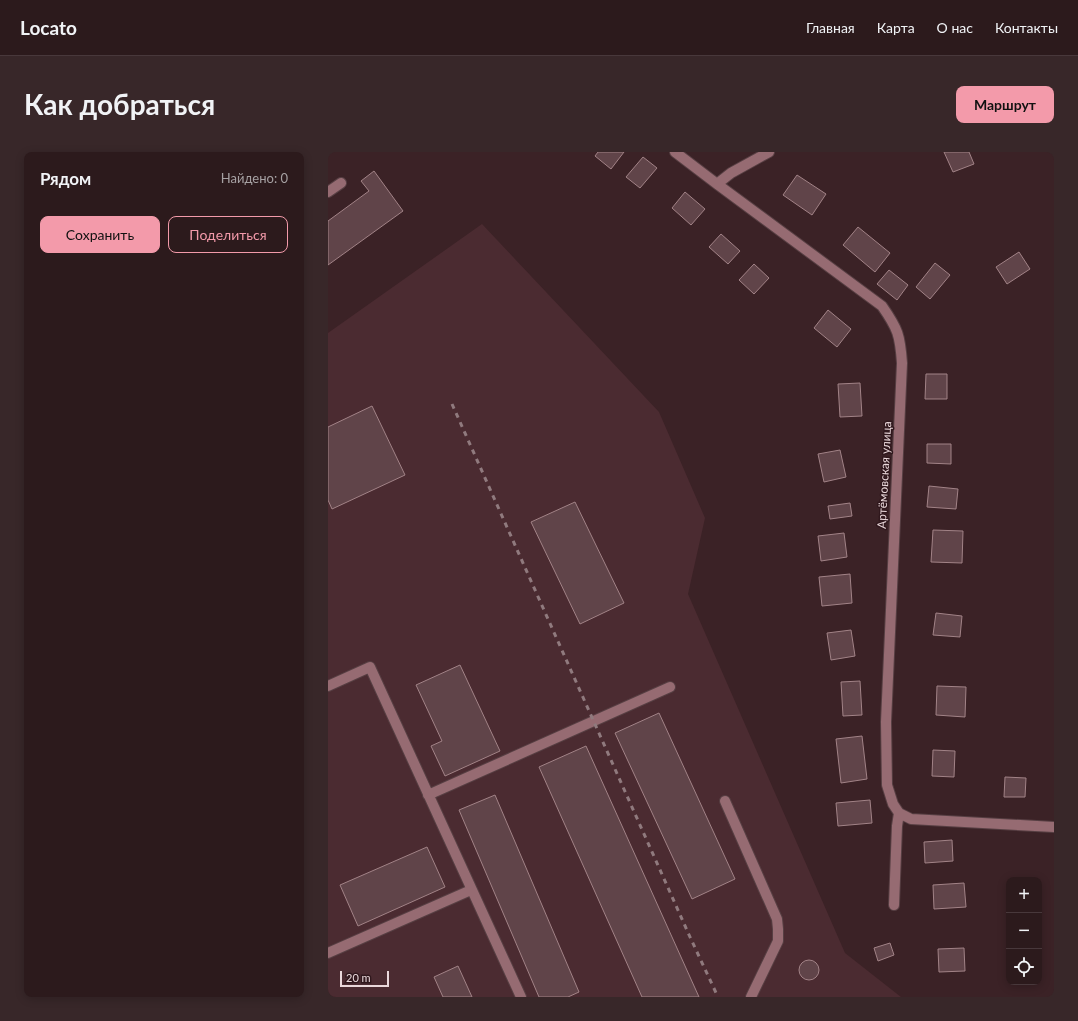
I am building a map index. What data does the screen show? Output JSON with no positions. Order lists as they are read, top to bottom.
{
  "streets": {
    "street": ["Артёмовская улица"]
  },
  "scale_bar": "20 m",
  "page": {
    "header": "Locato",
    "nav": [
      "Главная",
      "Карта",
      "О нас",
      "Контакты"
    ],
    "buttons": [
      "Маршрут",
      ["Сохранить", "Поделиться"]
    ],
    "title": "Как добраться",
    "heading": ["Рядом", "Найдено: 0"],
    "map_buttons": ["+", "−"],
    "scale": "20 m"
  }
}
